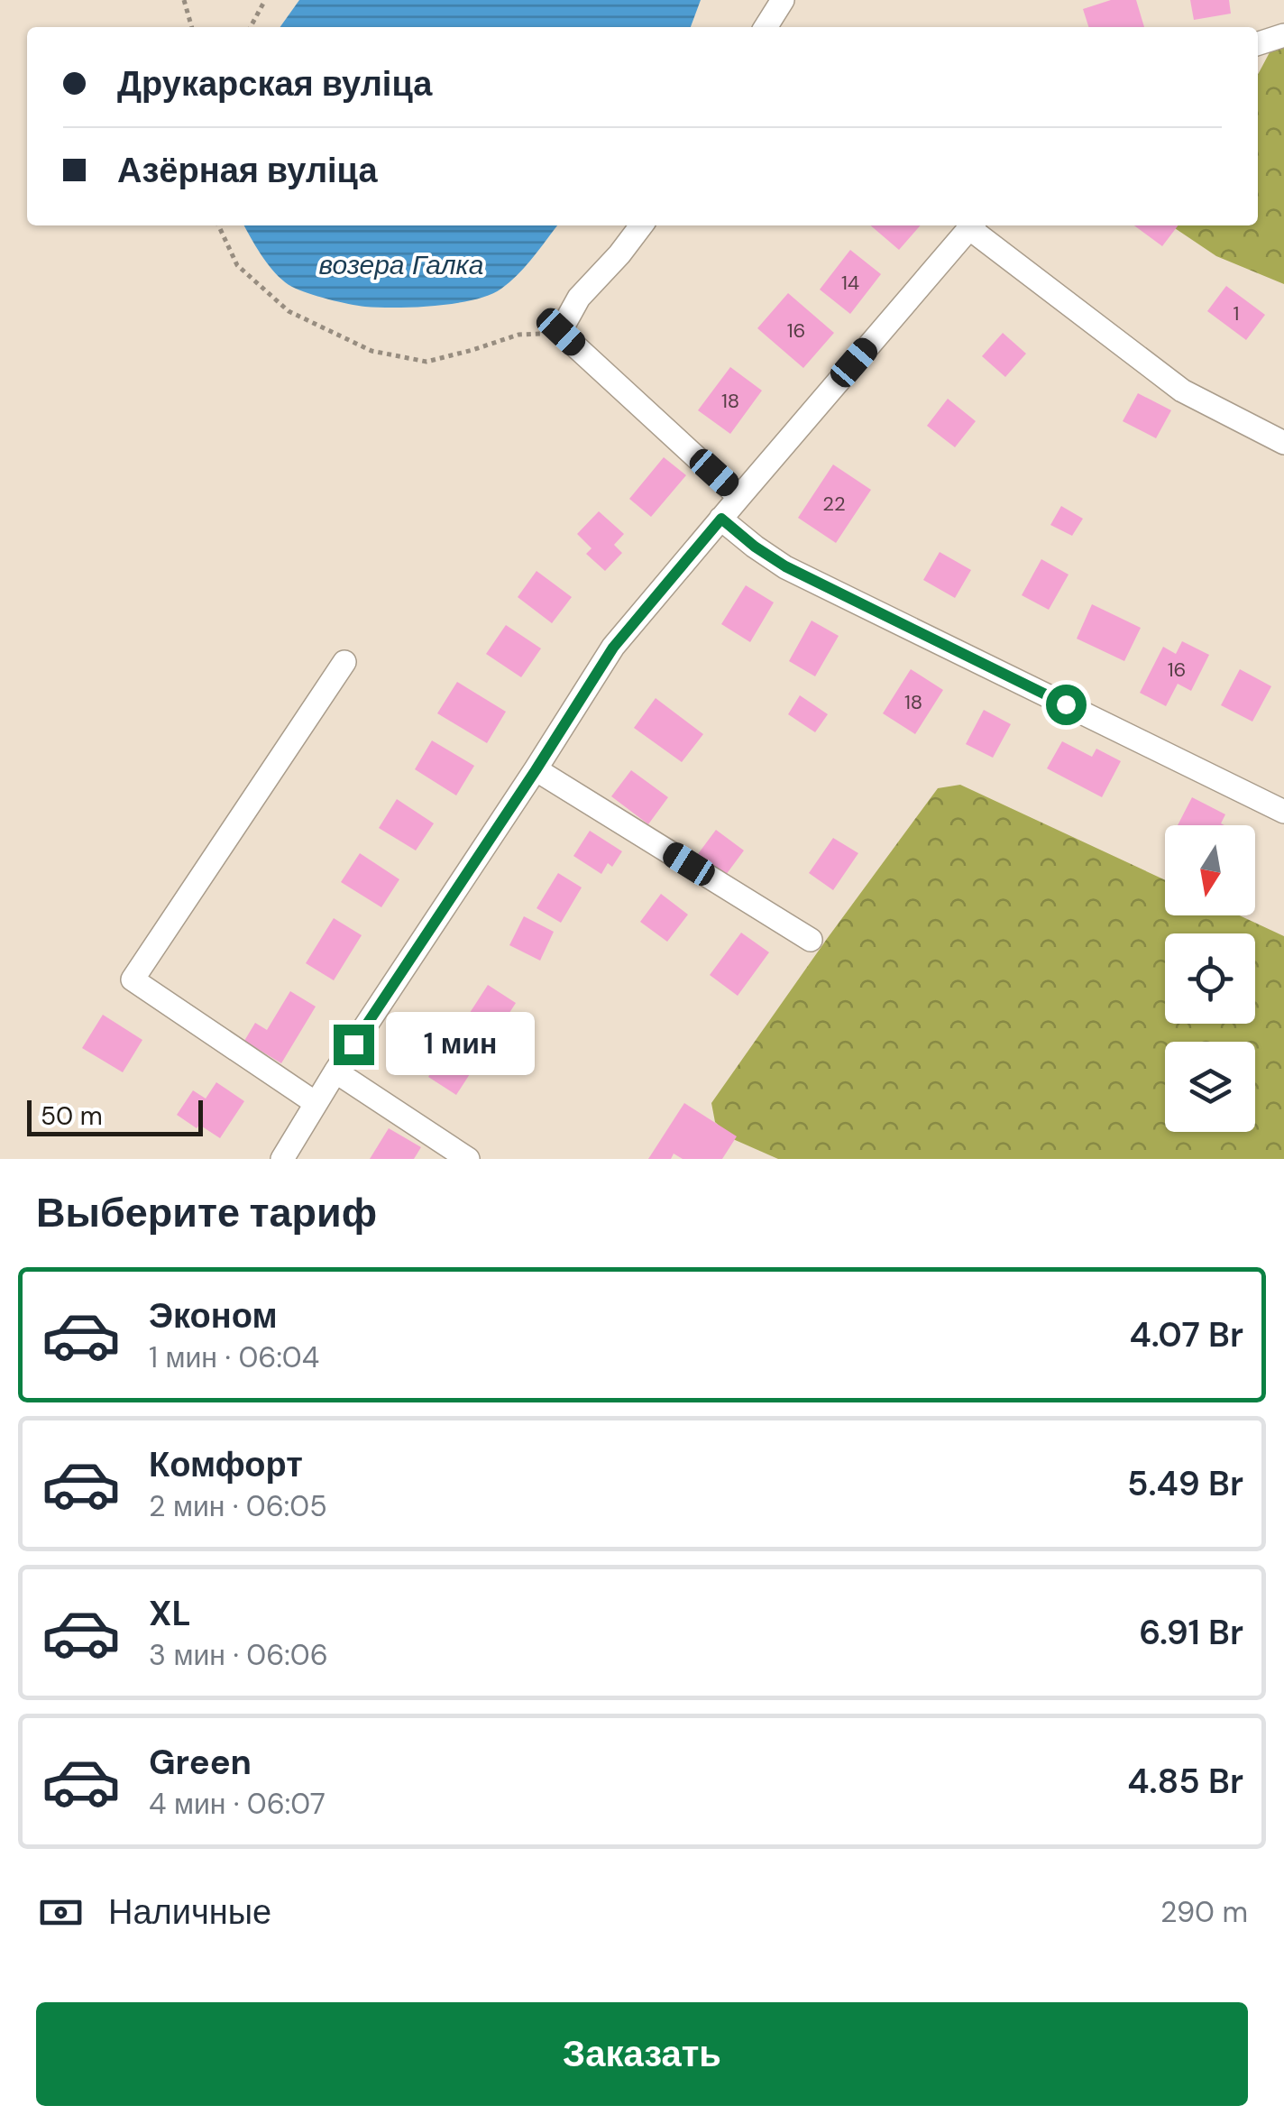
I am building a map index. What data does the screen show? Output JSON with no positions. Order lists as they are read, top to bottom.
{
  "water": ["возера Галка"],
  "house_numbers": [
    "14",
    "1",
    "16",
    "18",
    "22",
    "16",
    "18"
  ],
  "scale_bar": "50 m",
  "north": "bottom",
  "page": {
    "banner": ["Друкарская вуліца", "Азёрная вуліца"],
    "bubble": "1 мин",
    "scale": "50 m",
    "heading": "Выберите тариф",
    "list": [
      {
        "name": "Эконом",
        "note": "1 мин · 06:04",
        "value": "4.07 Br"
      },
      {
        "name": "Комфорт",
        "note": "2 мин · 06:05",
        "value": "5.49 Br"
      },
      {
        "name": "XL",
        "note": "3 мин · 06:06",
        "value": "6.91 Br"
      },
      {
        "name": "Green",
        "note": "4 мин · 06:07",
        "value": "4.85 Br"
      }
    ],
    "pay": ["Наличные", "290 m"],
    "buttons": "Заказать"
  }
}
